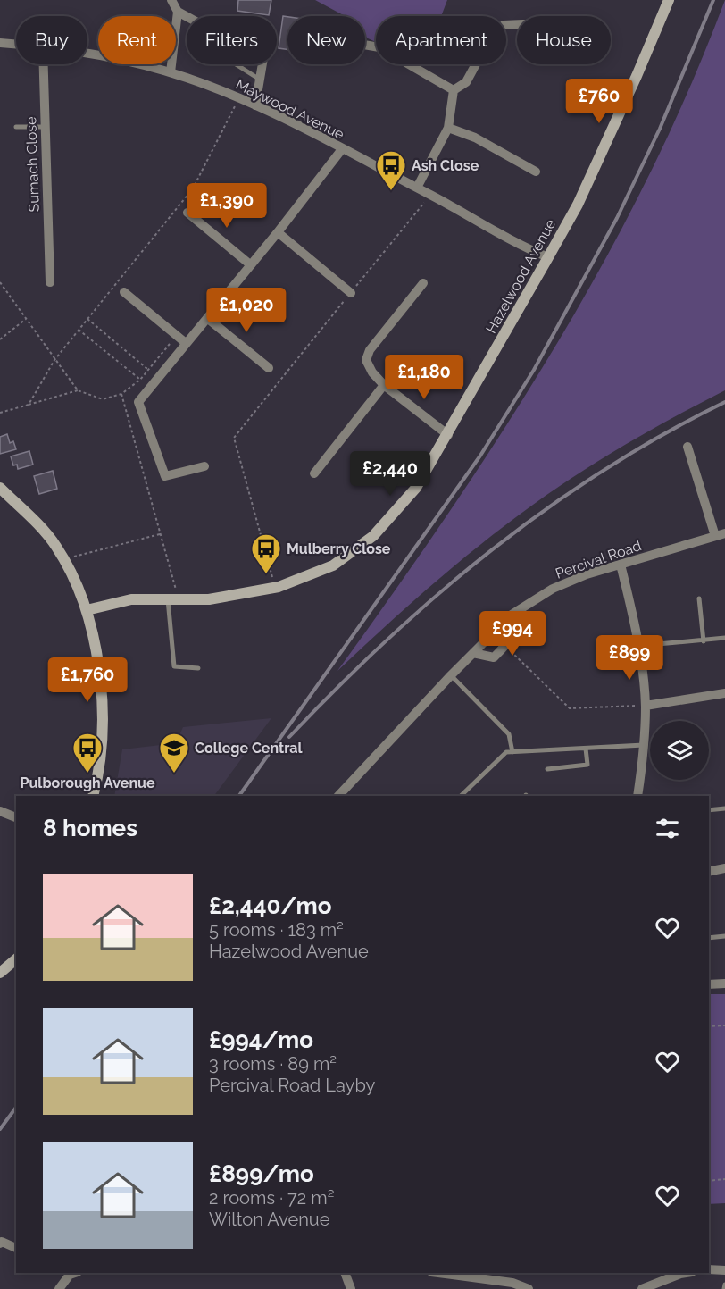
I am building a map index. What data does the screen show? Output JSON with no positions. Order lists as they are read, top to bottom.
{
  "streets": {
    "street": [
      "Maywood Avenue",
      "Sumach Close",
      "Hazelwood Avenue",
      "Percival Road"
    ]
  },
  "crossings": [
    ["Maywood Avenue", "Hazelwood Avenue"]
  ],
  "places": {
    "bus stop": ["Ash Close", "Mulberry Close", "Pulborough Avenue"],
    "school or university": ["College Central"]
  },
  "page": {
    "chip": [
      "Buy",
      "Rent",
      "Filters",
      "New",
      "Apartment",
      "House"
    ],
    "price": [
      "£760",
      "£1,390",
      "£1,020",
      "£1,180",
      "£2,440",
      "£994",
      "£899",
      "£1,760"
    ],
    "heading": "8 homes",
    "list": [
      {
        "name": "£2,440/mo",
        "note": "5 rooms · 183 m² · Hazelwood Avenue"
      },
      {
        "name": "£994/mo",
        "note": "3 rooms · 89 m² · Percival Road Layby"
      },
      {
        "name": "£899/mo",
        "note": "2 rooms · 72 m² · Wilton Avenue"
      }
    ]
  }
}
